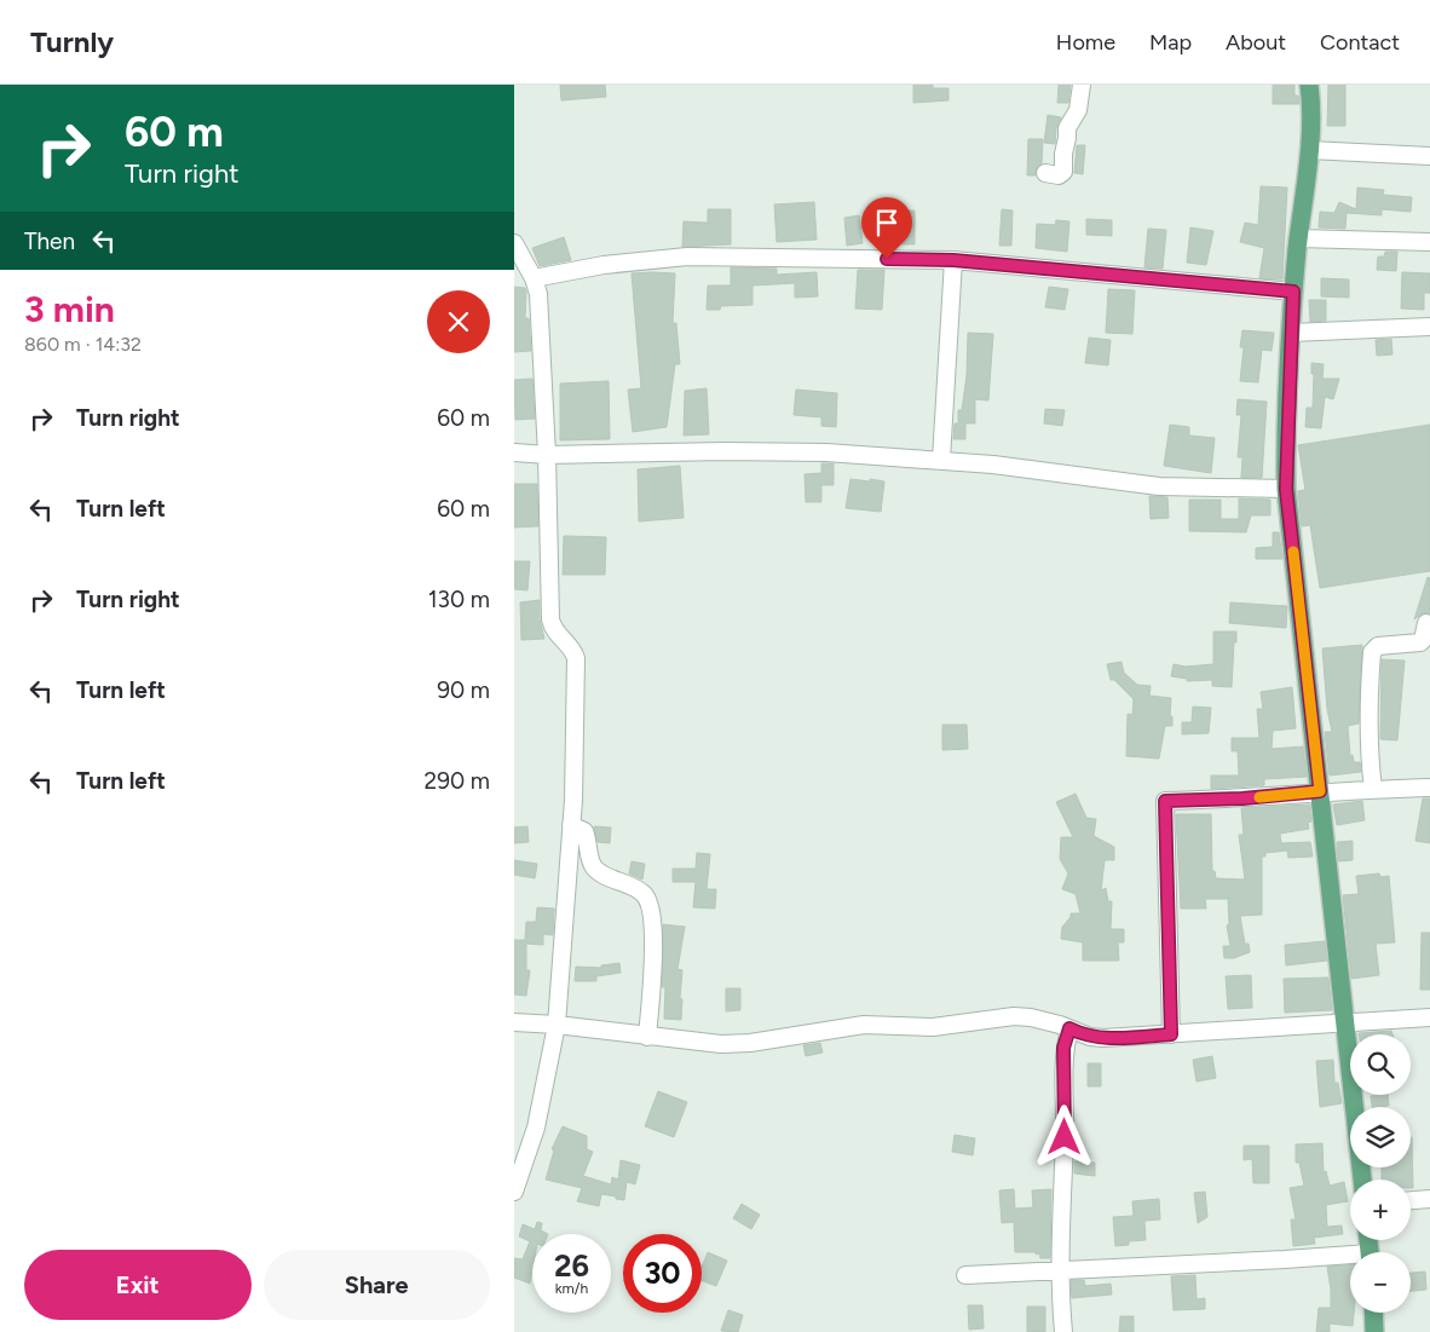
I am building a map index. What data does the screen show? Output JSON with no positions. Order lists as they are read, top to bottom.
{
  "page": {
    "header": "Turnly",
    "nav": [
      "Home",
      "Map",
      "About",
      "Contact"
    ],
    "turn": ["60 m", "Turn right"],
    "then": "Then",
    "heading": ["3 min", "860 m · 14:32"],
    "list": [
      {
        "name": "Turn right",
        "value": "60 m"
      },
      {
        "name": "Turn left",
        "value": "60 m"
      },
      {
        "name": "Turn right",
        "value": "130 m"
      },
      {
        "name": "Turn left",
        "value": "90 m"
      },
      {
        "name": "Turn left",
        "value": "290 m"
      }
    ],
    "map_buttons": ["+", "−"],
    "speed": "26 km/h",
    "limit": "30",
    "buttons": ["Exit", "Share"]
  }
}
